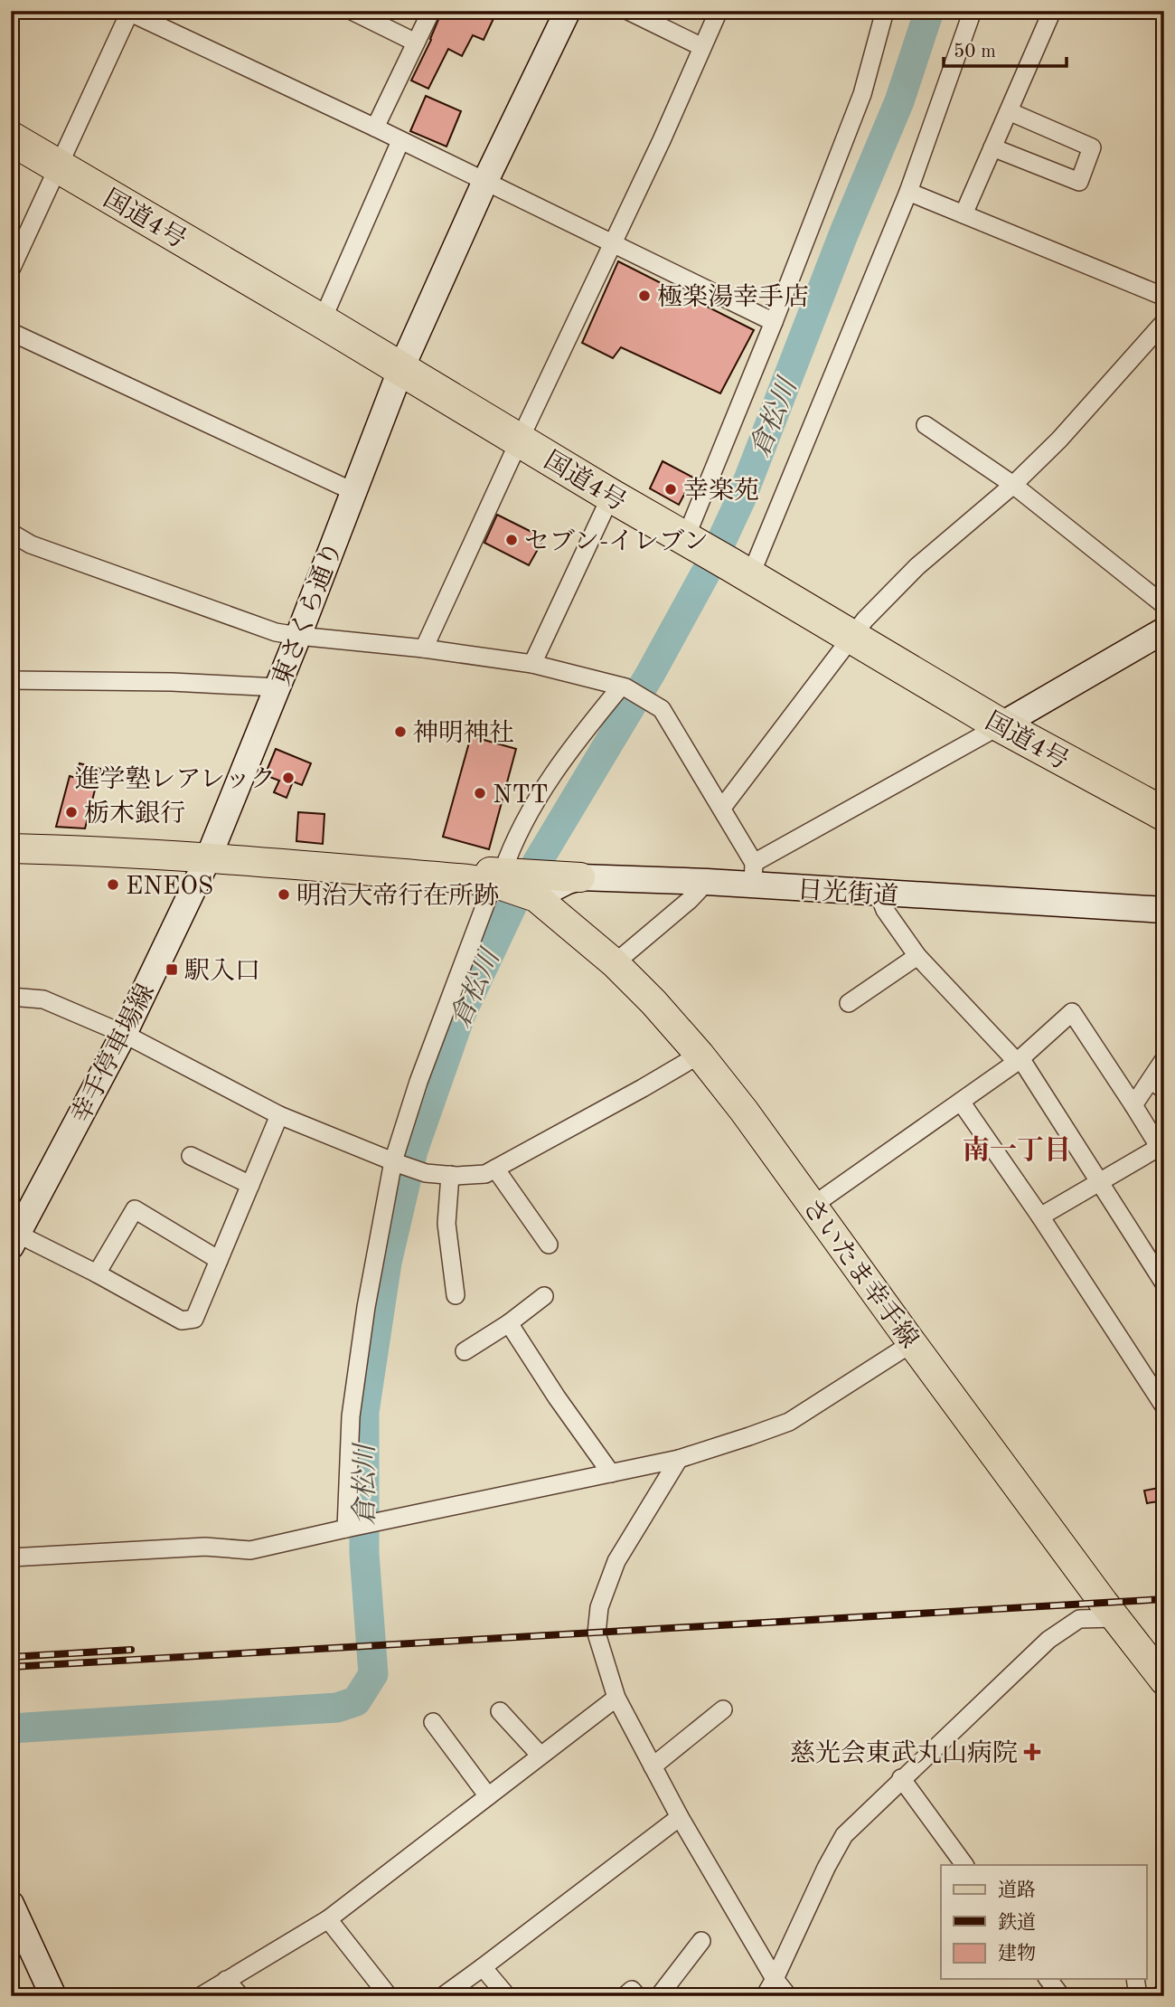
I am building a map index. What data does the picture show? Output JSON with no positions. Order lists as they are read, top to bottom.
{
  "streets": {
    "highway": ["国道4号"],
    "main road": ["さいたま幸手線"],
    "street": ["東さくら通り", "日光街道", "幸手停車場線"]
  },
  "crossings": [
    ["国道4号", "東さくら通り"],
    ["東さくら通り", "幸手停車場線"]
  ],
  "districts": ["南一丁目"],
  "water": ["倉松川"],
  "places": {
    "other": [
      "極楽湯幸手店",
      "幸楽苑",
      "セブン-イレブン",
      "神明神社",
      "進学塾レアレック",
      "NTT",
      "栃木銀行",
      "ENEOS",
      "明治大帝行在所跡"
    ],
    "transit": ["駅入口"],
    "health": ["慈光会東武丸山病院"]
  },
  "legend": ["道路", "鉄道", "建物"],
  "scale_bar": "50 m"
}
